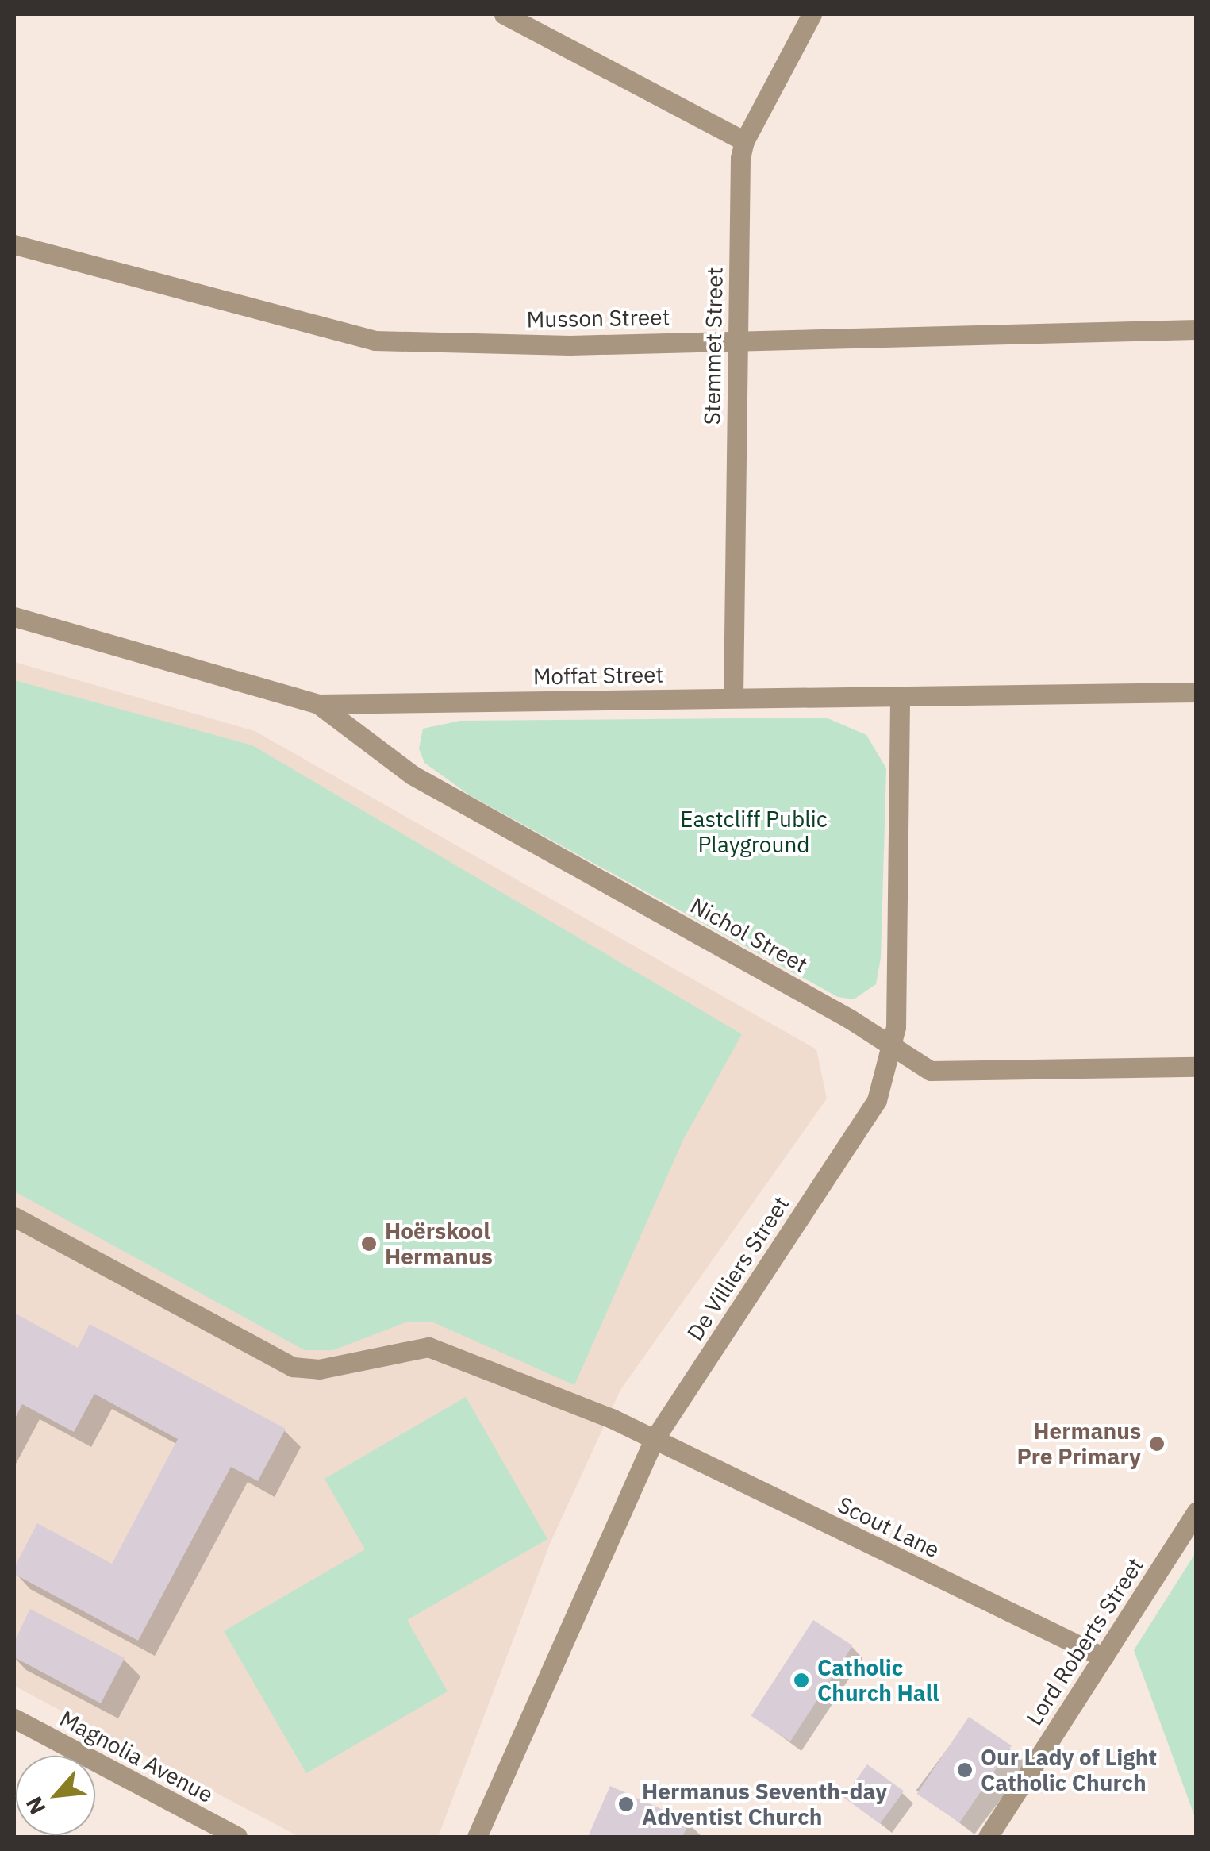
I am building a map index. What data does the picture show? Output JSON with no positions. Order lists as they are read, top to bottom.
{
  "streets": {
    "street": [
      "Musson Street",
      "Stemmet Street",
      "Moffat Street",
      "Nichol Street",
      "De Villiers Street",
      "Scout Lane",
      "Lord Roberts Street",
      "Magnolia Avenue"
    ]
  },
  "crossings": [
    ["Musson Street", "Stemmet Street"],
    ["Stemmet Street", "Moffat Street"],
    ["Moffat Street", "Nichol Street"],
    ["Moffat Street", "De Villiers Street"],
    ["Nichol Street", "De Villiers Street"],
    ["De Villiers Street", "Scout Lane"],
    ["Scout Lane", "Lord Roberts Street"]
  ],
  "parks": ["Eastcliff Public Playground"],
  "places": [
    "Hoërskool Hermanus",
    "Hermanus Pre Primary",
    "Catholic Church Hall",
    "Our Lady of Light Catholic Church",
    "Hermanus Seventh-day Adventist Church"
  ],
  "north": "bottom left"
}
